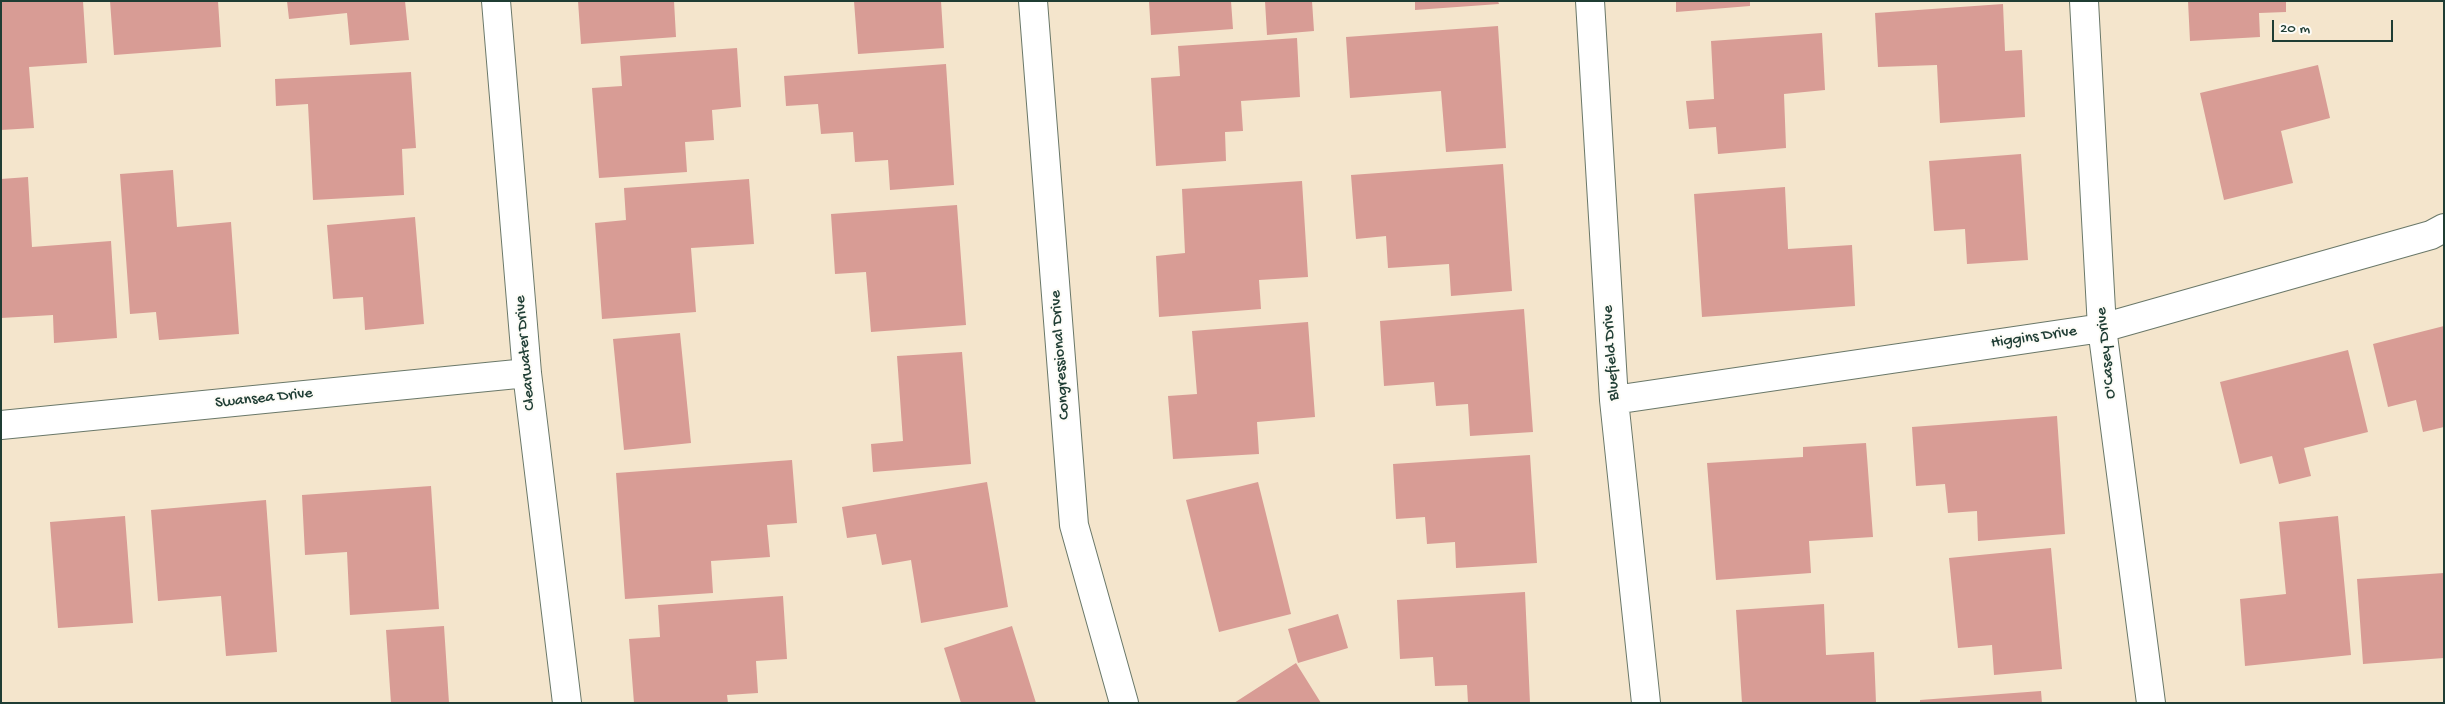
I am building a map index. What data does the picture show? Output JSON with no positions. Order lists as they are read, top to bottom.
{
  "streets": {
    "street": [
      "Higgins Drive",
      "Clearwater Drive",
      "Bluefield Drive",
      "O'Casey Drive",
      "Congressional Drive",
      "Swansea Drive"
    ]
  },
  "crossings": [
    ["Higgins Drive", "Bluefield Drive"],
    ["Higgins Drive", "O'Casey Drive"],
    ["Clearwater Drive", "Swansea Drive"]
  ],
  "scale_bar": "20 m"
}
